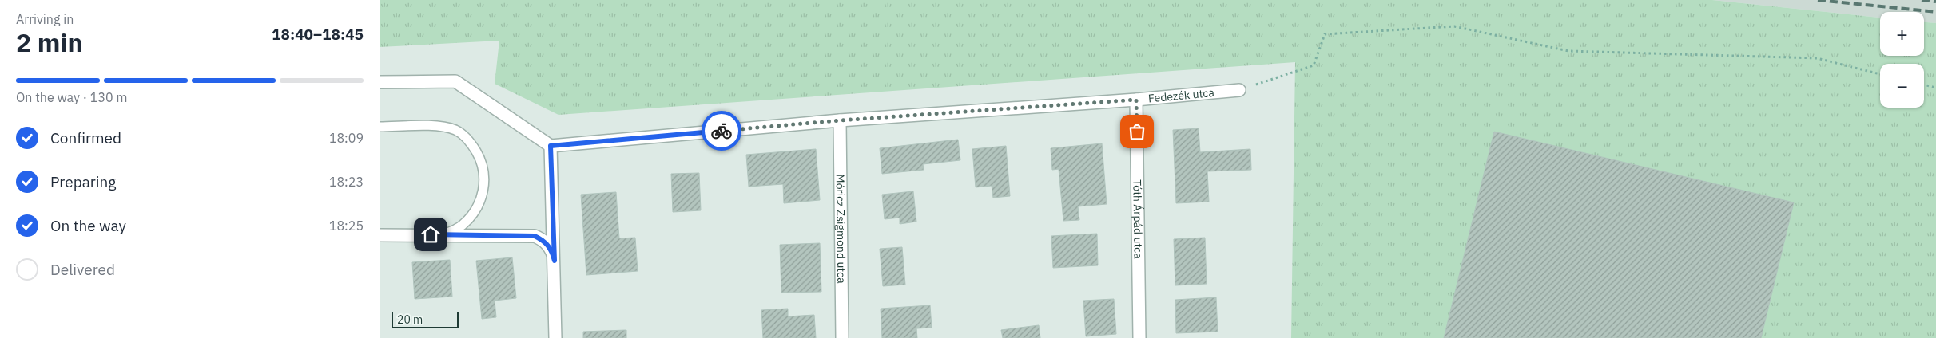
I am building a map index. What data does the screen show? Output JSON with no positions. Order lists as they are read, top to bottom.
{
  "streets": {
    "street": ["Fedezék utca", "Tóth Árpád utca", "Móricz Zsigmond utca"]
  },
  "crossings": [
    ["Fedezék utca", "Tóth Árpád utca"],
    ["Fedezék utca", "Móricz Zsigmond utca"]
  ],
  "scale_bar": "20 m",
  "page": {
    "heading": ["2 min", "Arriving in", "18:40–18:45"],
    "map_buttons": ["+", "−"],
    "bar": "On the way · 130 m",
    "list": [
      ["Confirmed", "18:09"],
      ["Preparing", "18:23"],
      ["On the way", "18:25"],
      "Delivered"
    ],
    "scale": "20 m"
  }
}
